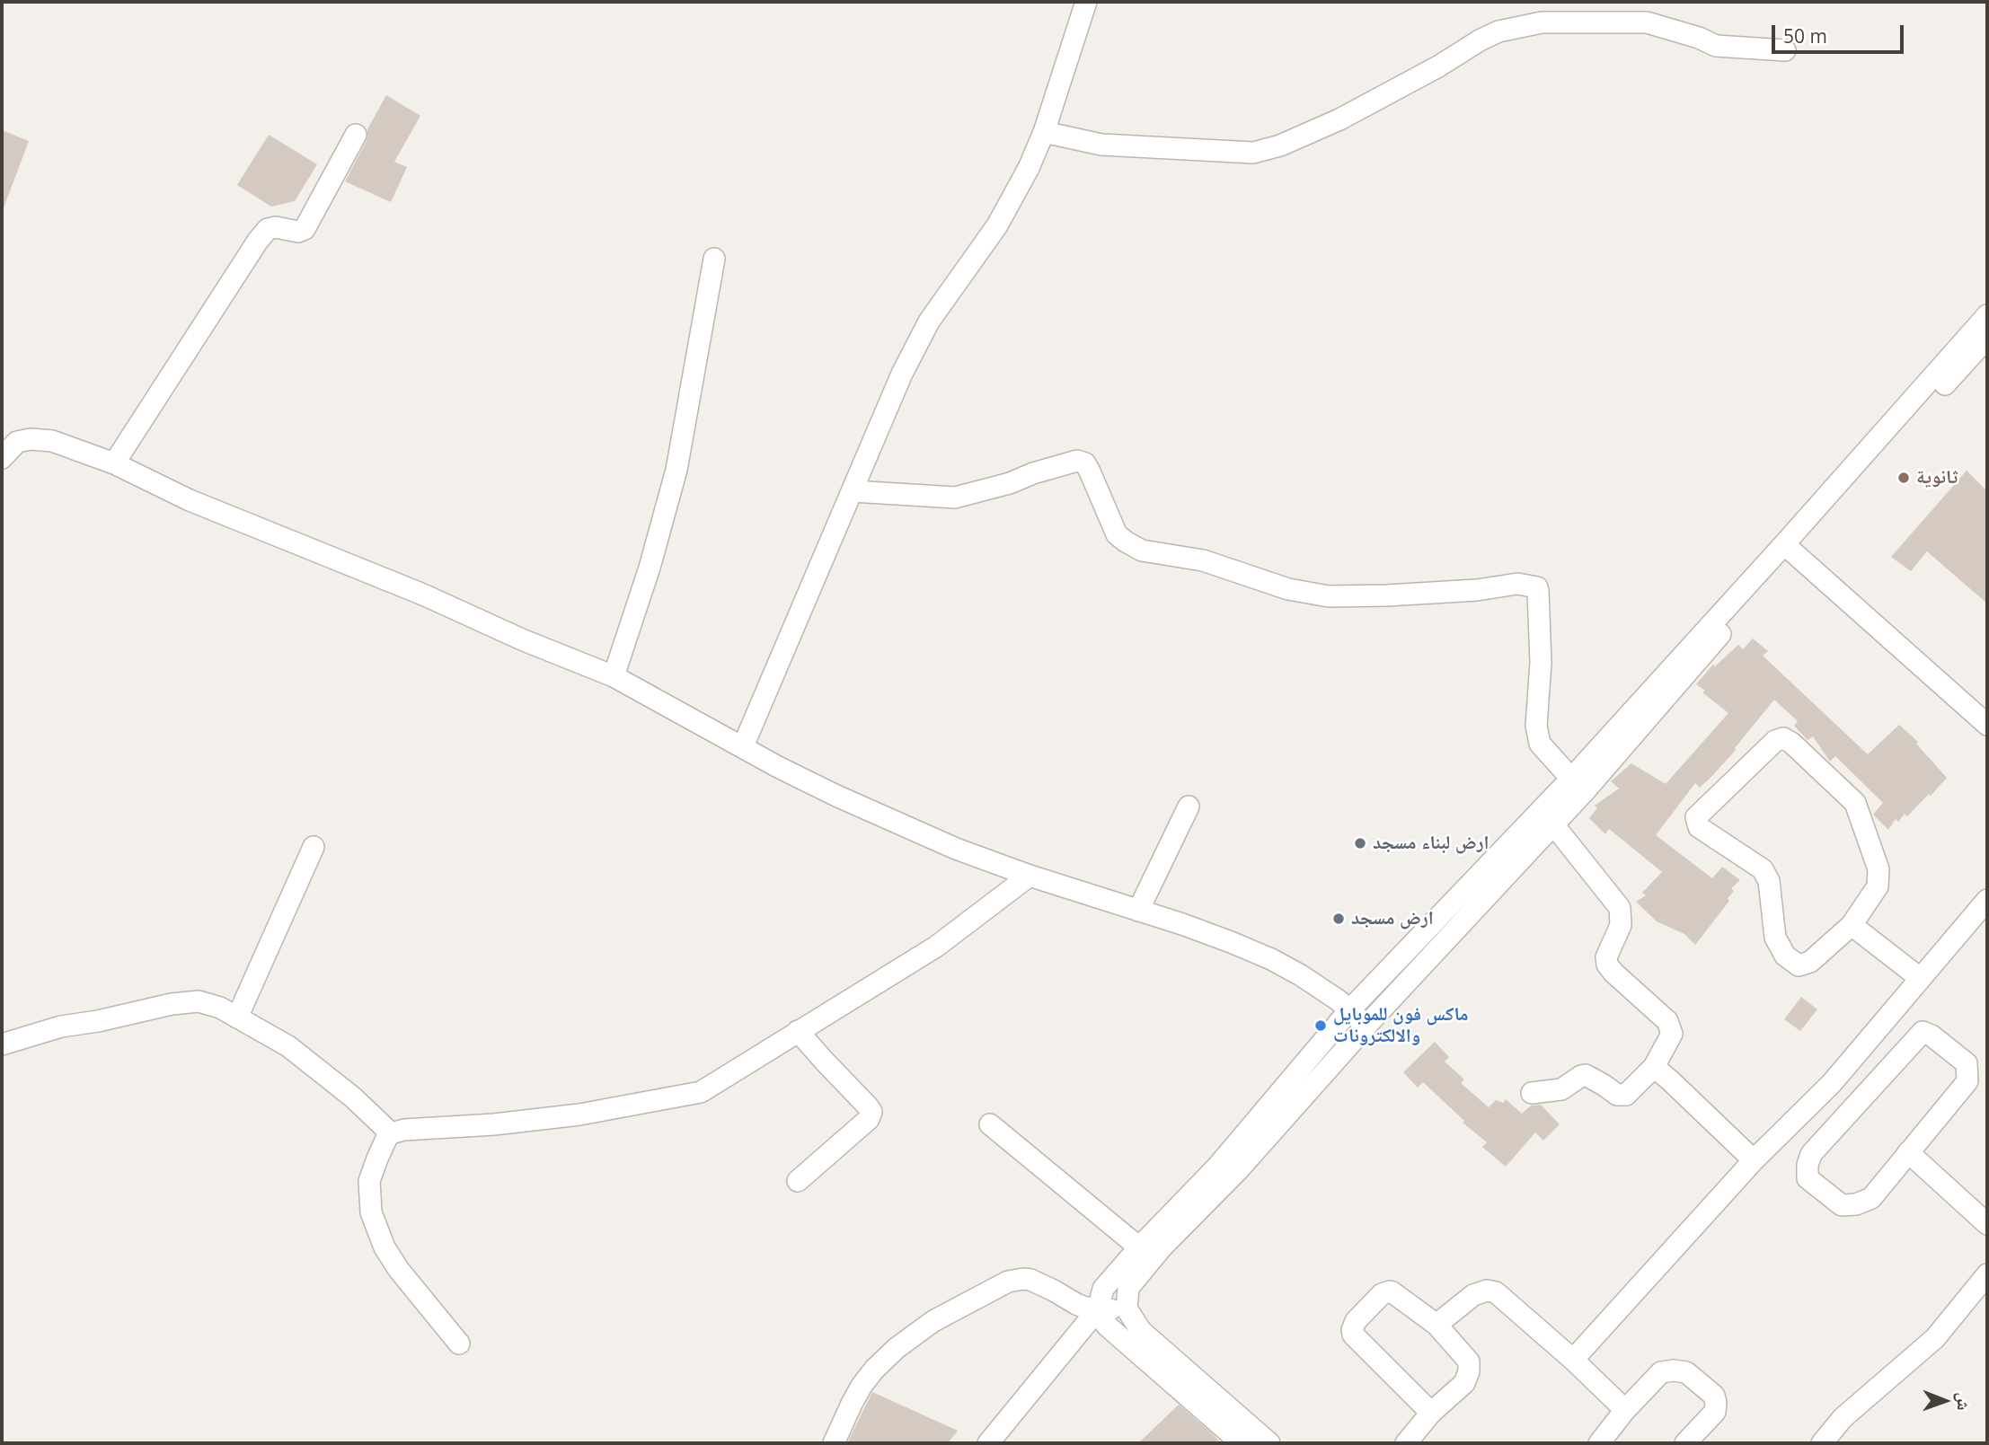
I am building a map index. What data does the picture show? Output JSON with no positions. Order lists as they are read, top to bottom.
{
  "places": [
    "ثانوية",
    "ارض لبناء مسجد",
    "ارض مسجد",
    "ماكس فون للموبايل والالكترونات"
  ],
  "scale_bar": "50 m",
  "north": "right"
}
